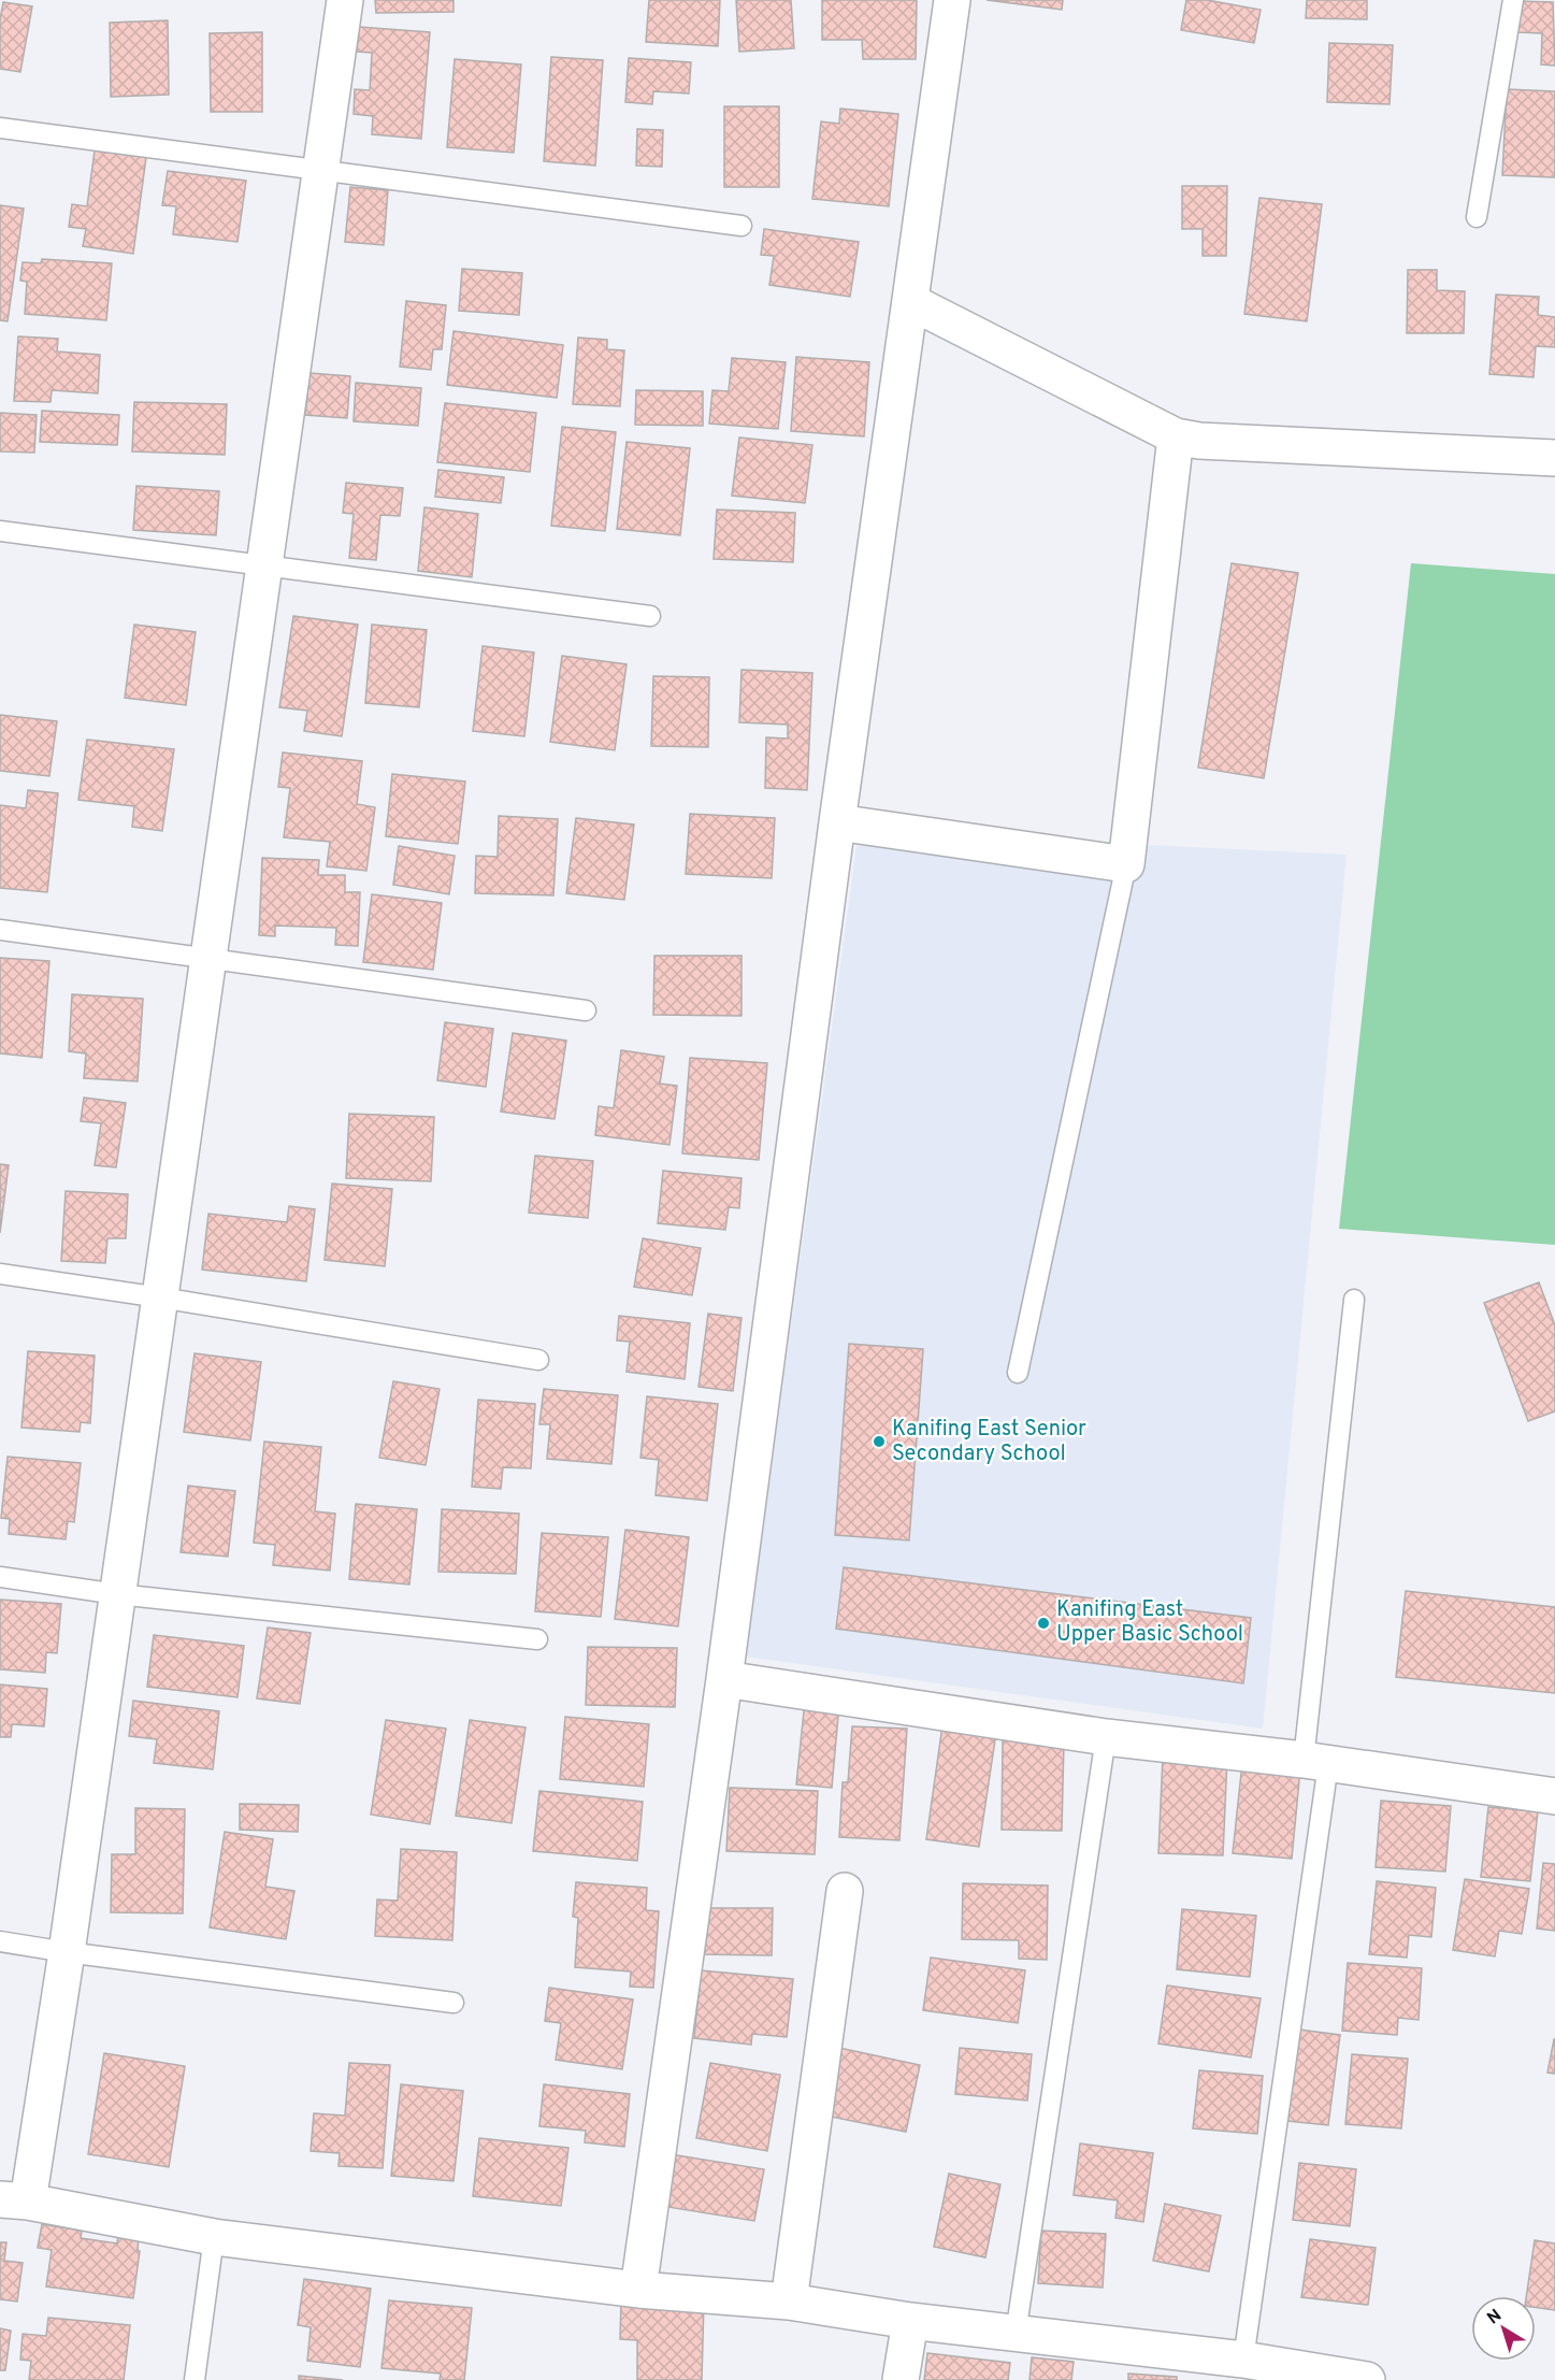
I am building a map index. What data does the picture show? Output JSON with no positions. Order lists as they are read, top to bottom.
{
  "places": ["Kanifing East Senior Secondary School", "Kanifing East Upper Basic School"],
  "north": "top left"
}
